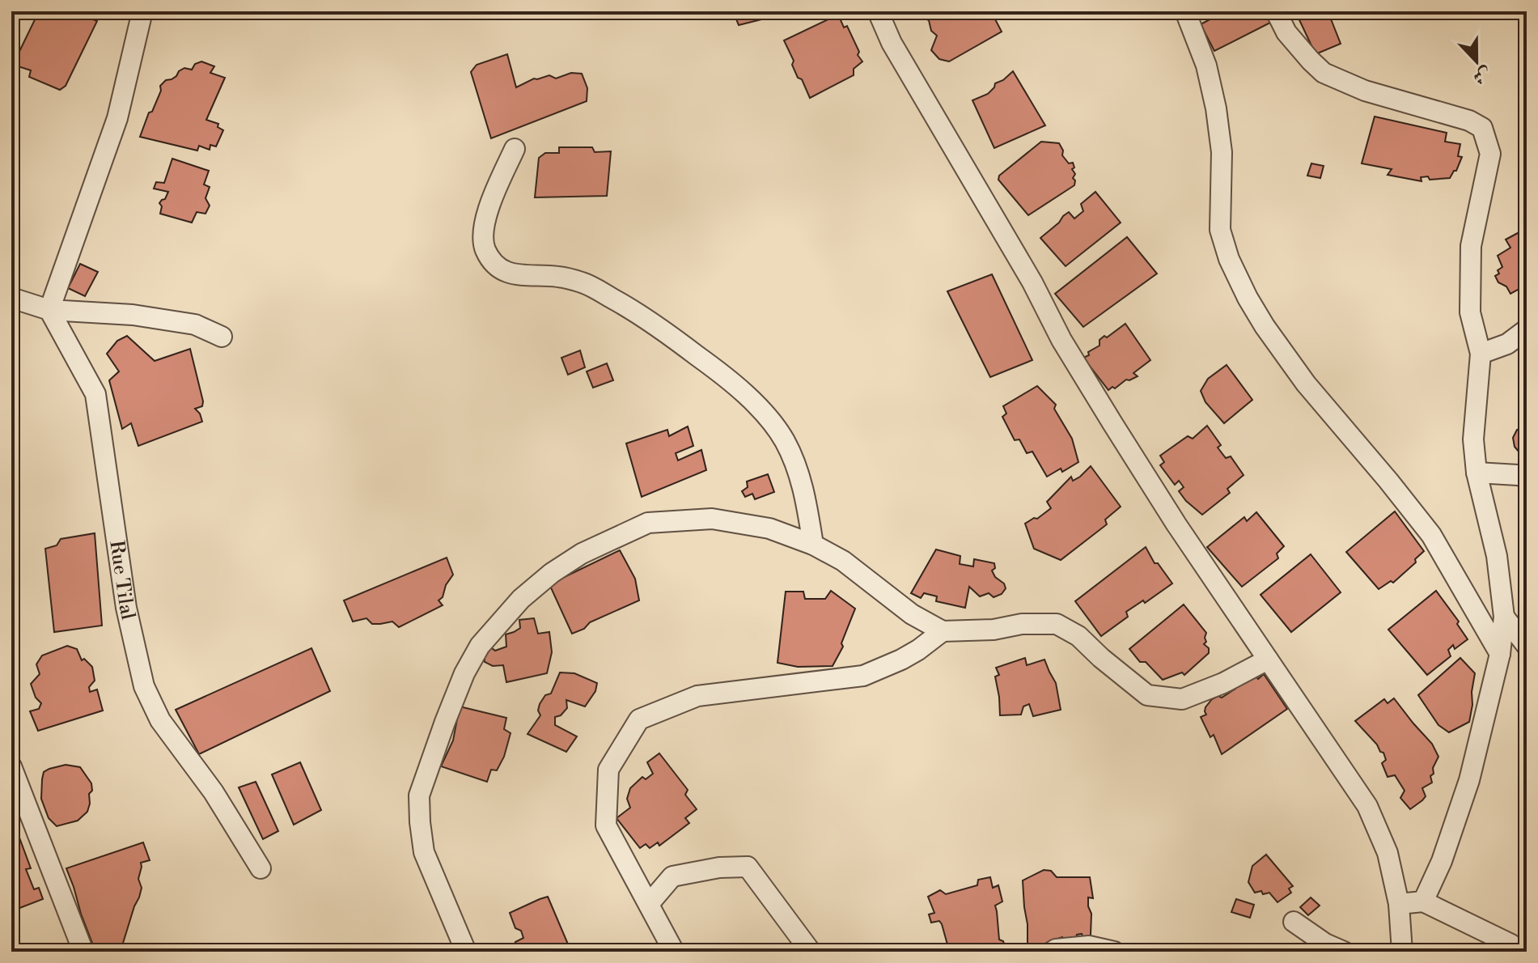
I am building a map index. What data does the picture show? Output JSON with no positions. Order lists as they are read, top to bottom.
{
  "streets": {
    "street": ["Rue Tilal"]
  },
  "north": "bottom"
}
